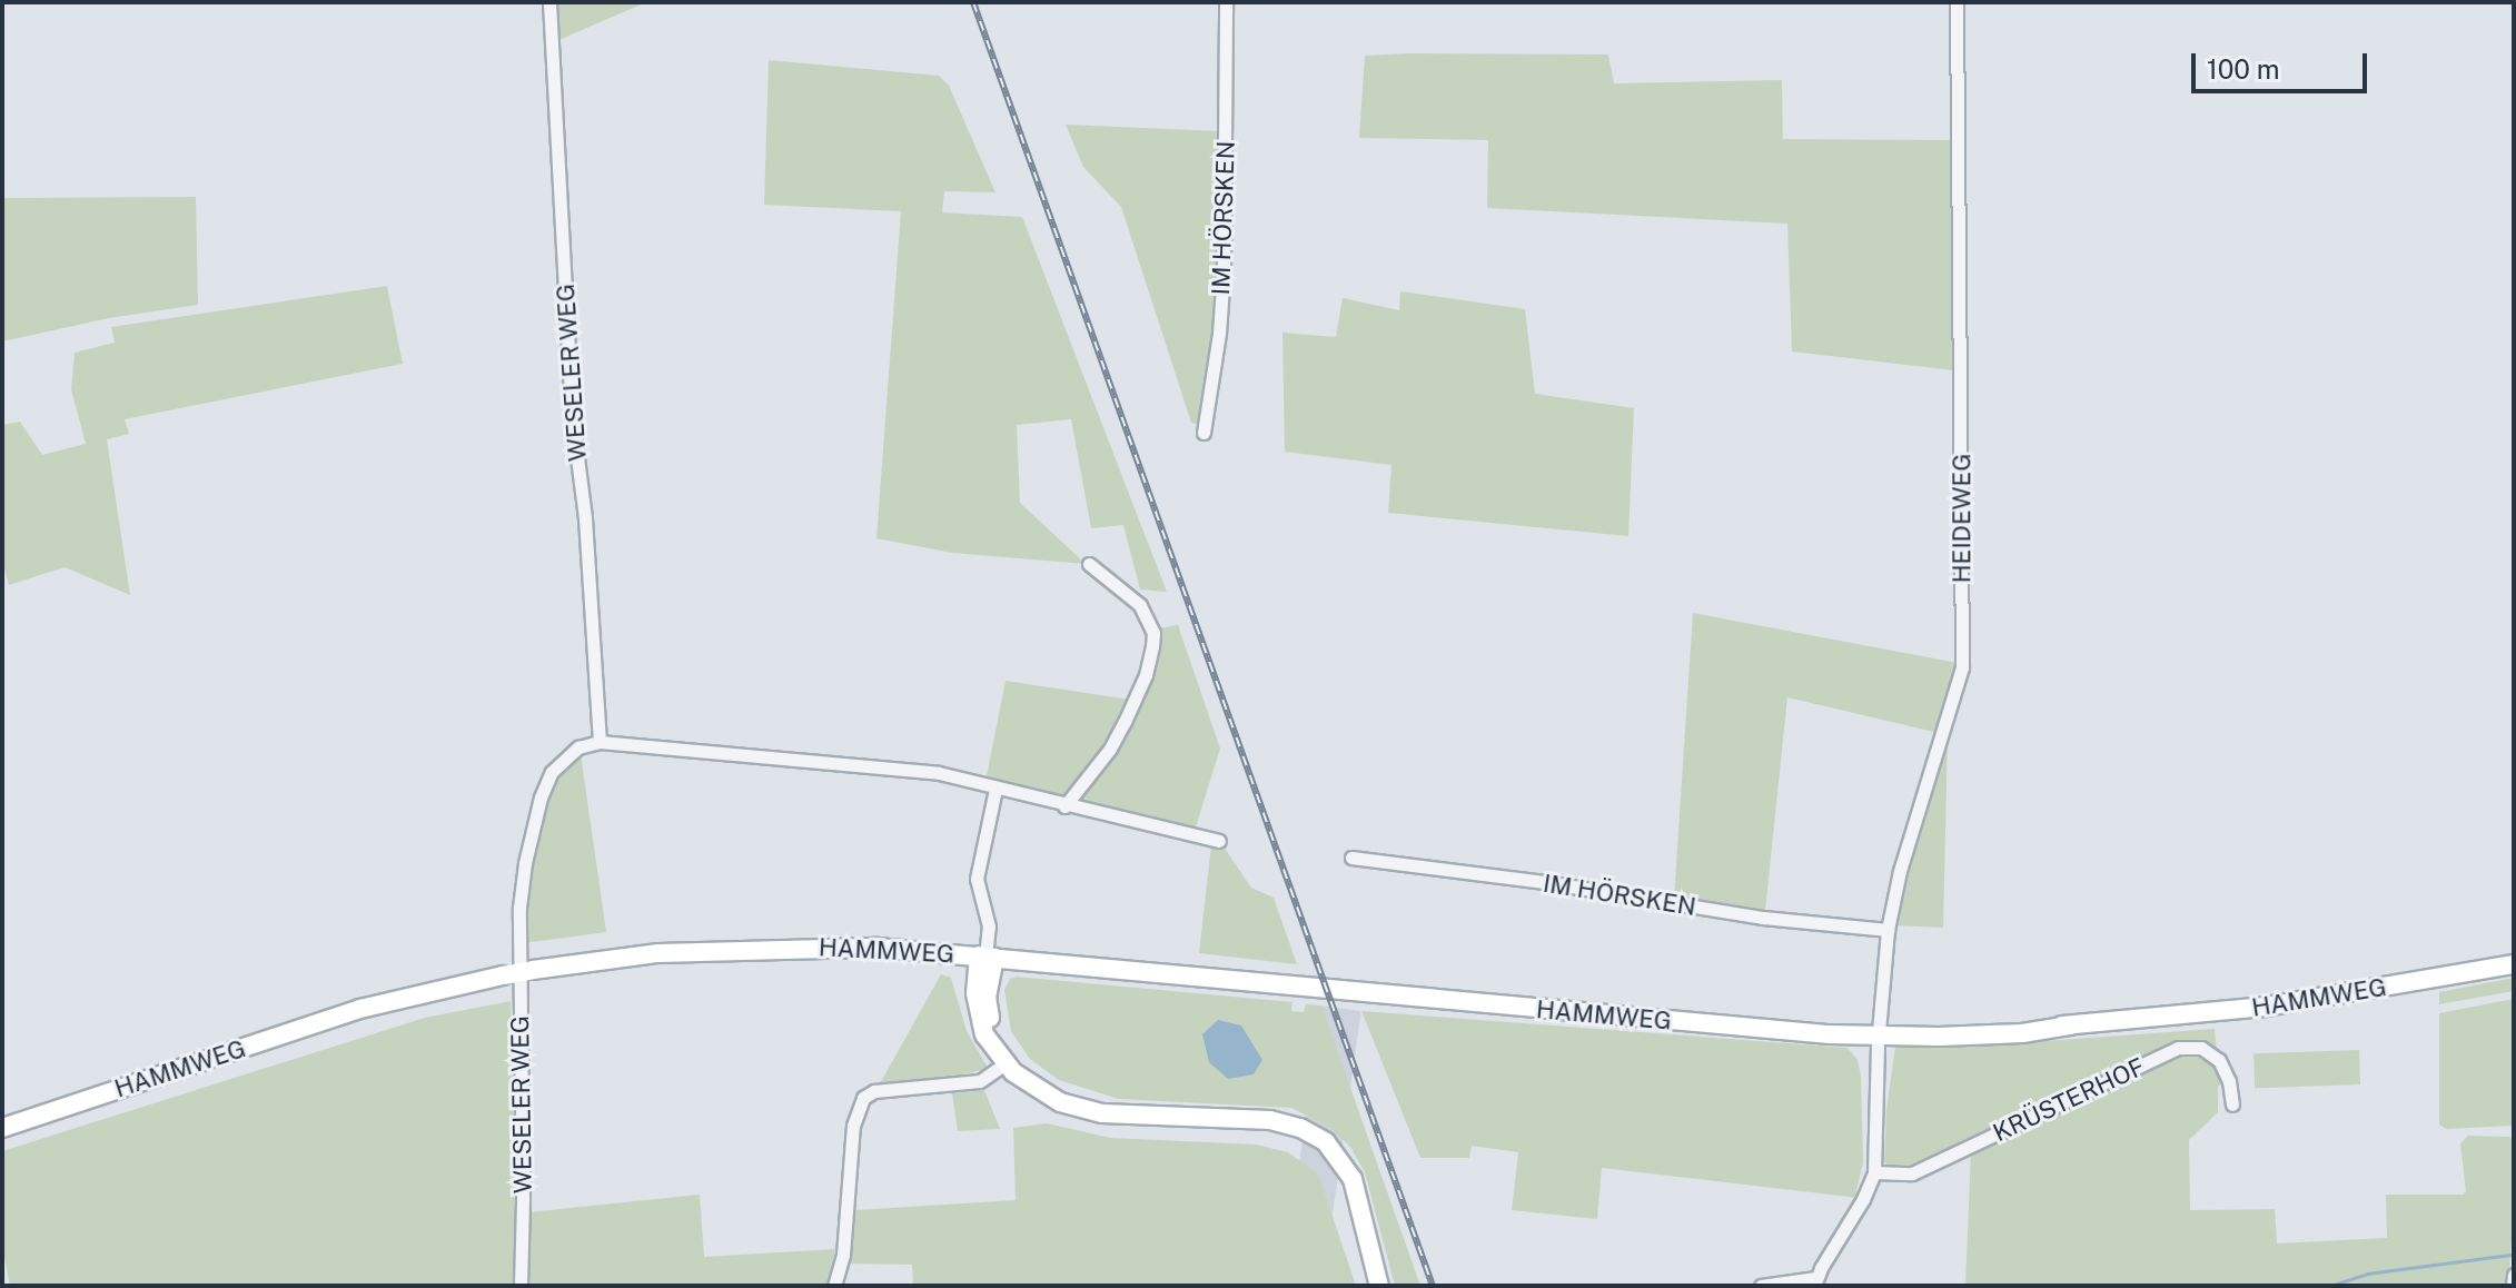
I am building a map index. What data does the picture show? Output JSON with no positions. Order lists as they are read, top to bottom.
{
  "streets": {
    "main road": ["HAMMWEG"],
    "street": [
      "IM HÖRSKEN",
      "WESELER WEG",
      "HEIDEWEG",
      "KRÜSTERHOF"
    ]
  },
  "crossings": [
    ["IM HÖRSKEN", "HEIDEWEG"],
    ["HEIDEWEG", "HAMMWEG"],
    ["HEIDEWEG", "KRÜSTERHOF"]
  ],
  "scale_bar": "100 m"
}
